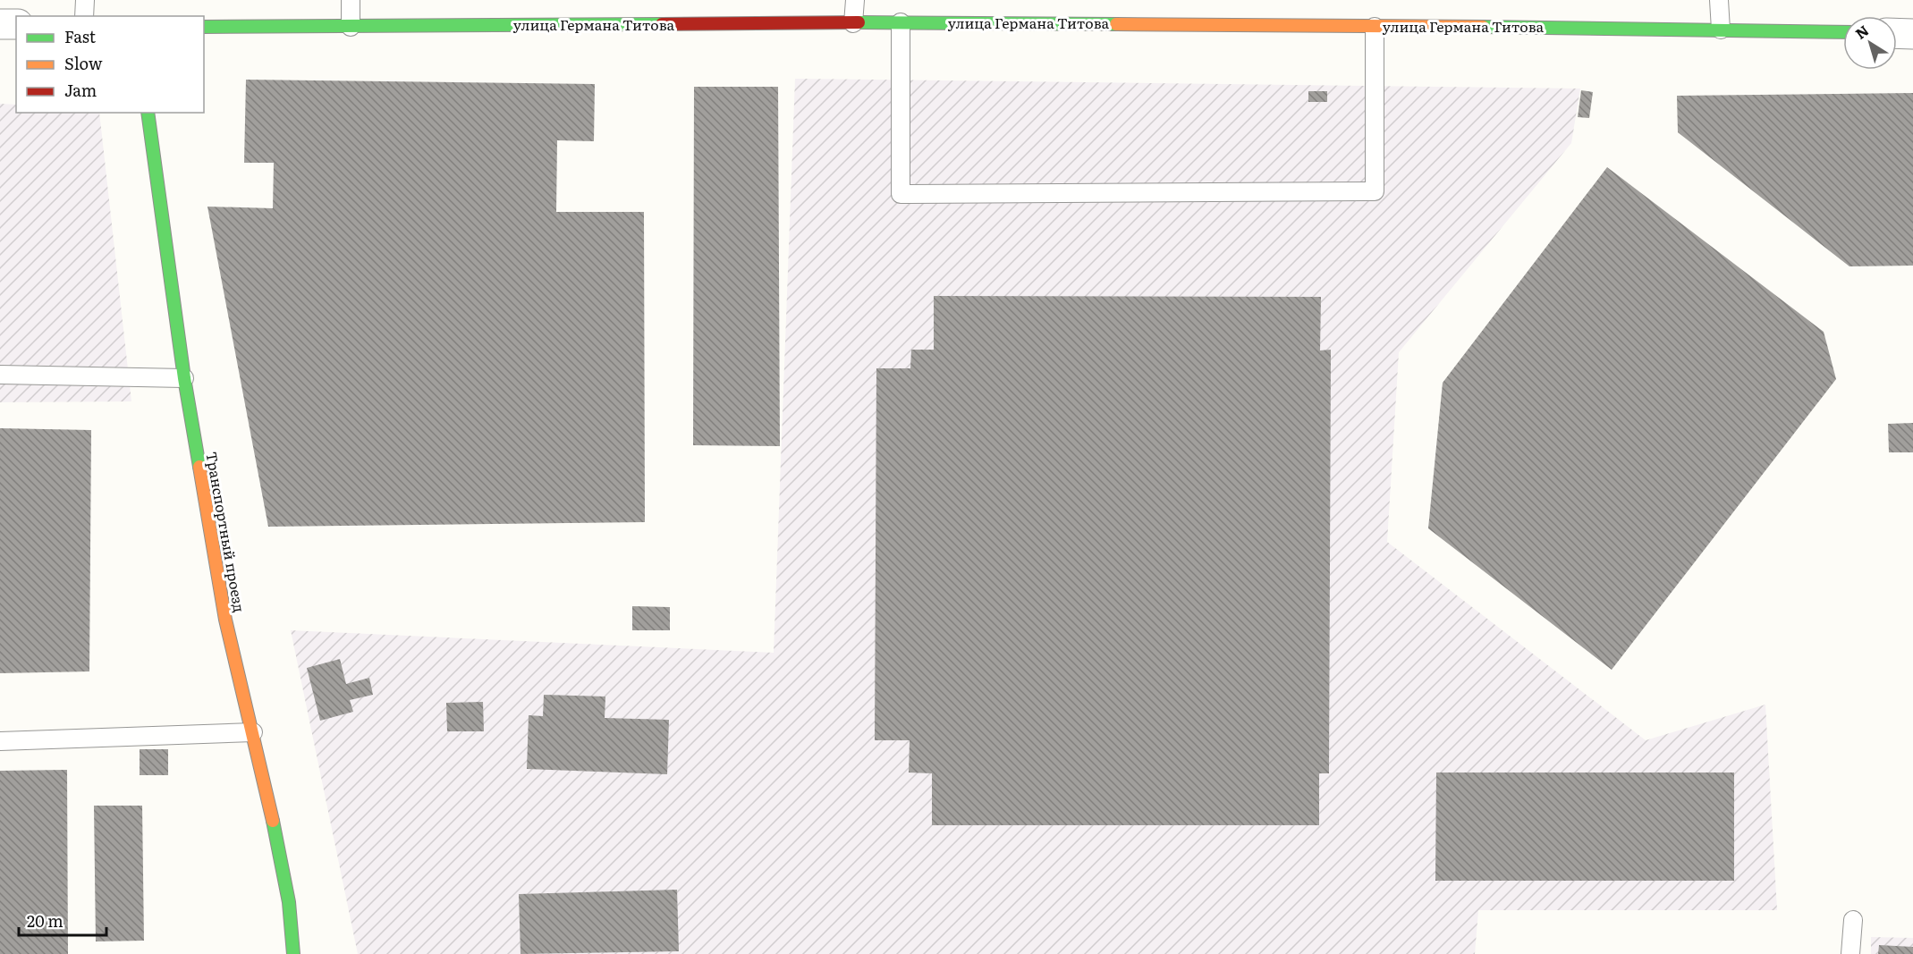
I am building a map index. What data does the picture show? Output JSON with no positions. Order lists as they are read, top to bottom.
{
  "streets": {
    "street": ["улица Германа Титова", "Транспортный проезд"]
  },
  "legend": ["Fast", "Slow", "Jam"],
  "scale_bar": "20 m",
  "north": "top left"
}
